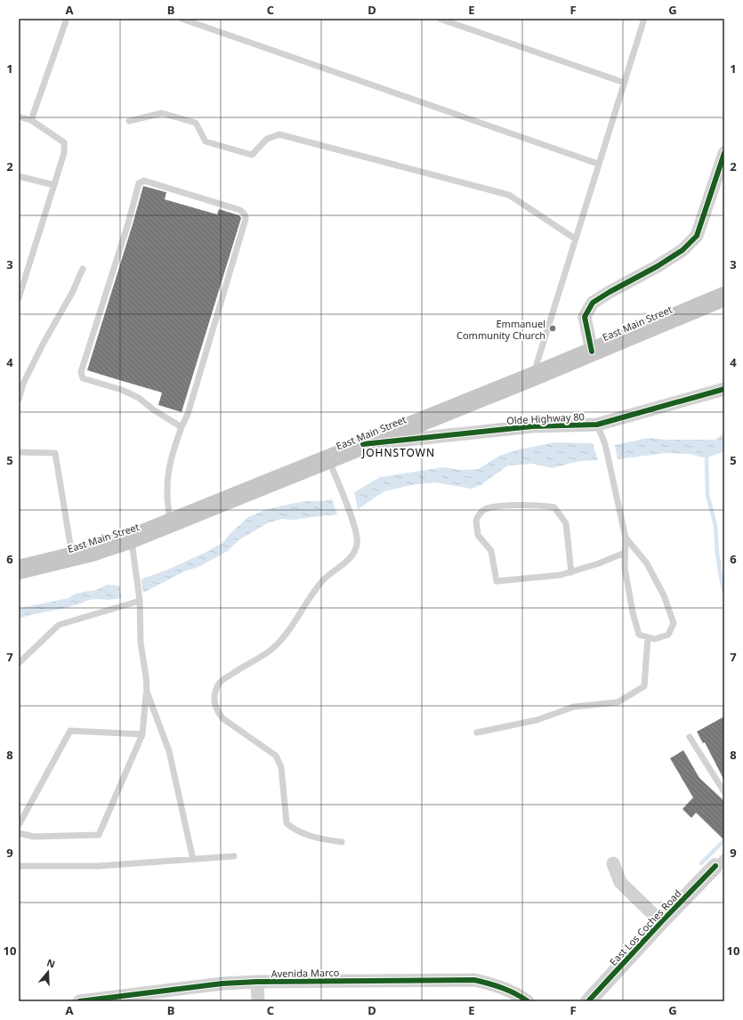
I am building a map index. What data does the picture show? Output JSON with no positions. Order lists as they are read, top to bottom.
{
  "streets": {
    "main road": ["East Main Street"],
    "street": ["Olde Highway 80", "East Los Coches Road", "Avenida Marco"]
  },
  "crossings": [
    ["East Main Street", "Olde Highway 80"]
  ],
  "districts": ["JOHNSTOWN"],
  "places": ["Emmanuel Community Church"],
  "north": "top",
  "grid": {
    "columns": [
      "A",
      "B",
      "C",
      "D",
      "E",
      "F",
      "G"
    ],
    "rows": [
      "1",
      "2",
      "3",
      "4",
      "5",
      "6",
      "7",
      "8",
      "9",
      "10"
    ]
  }
}
